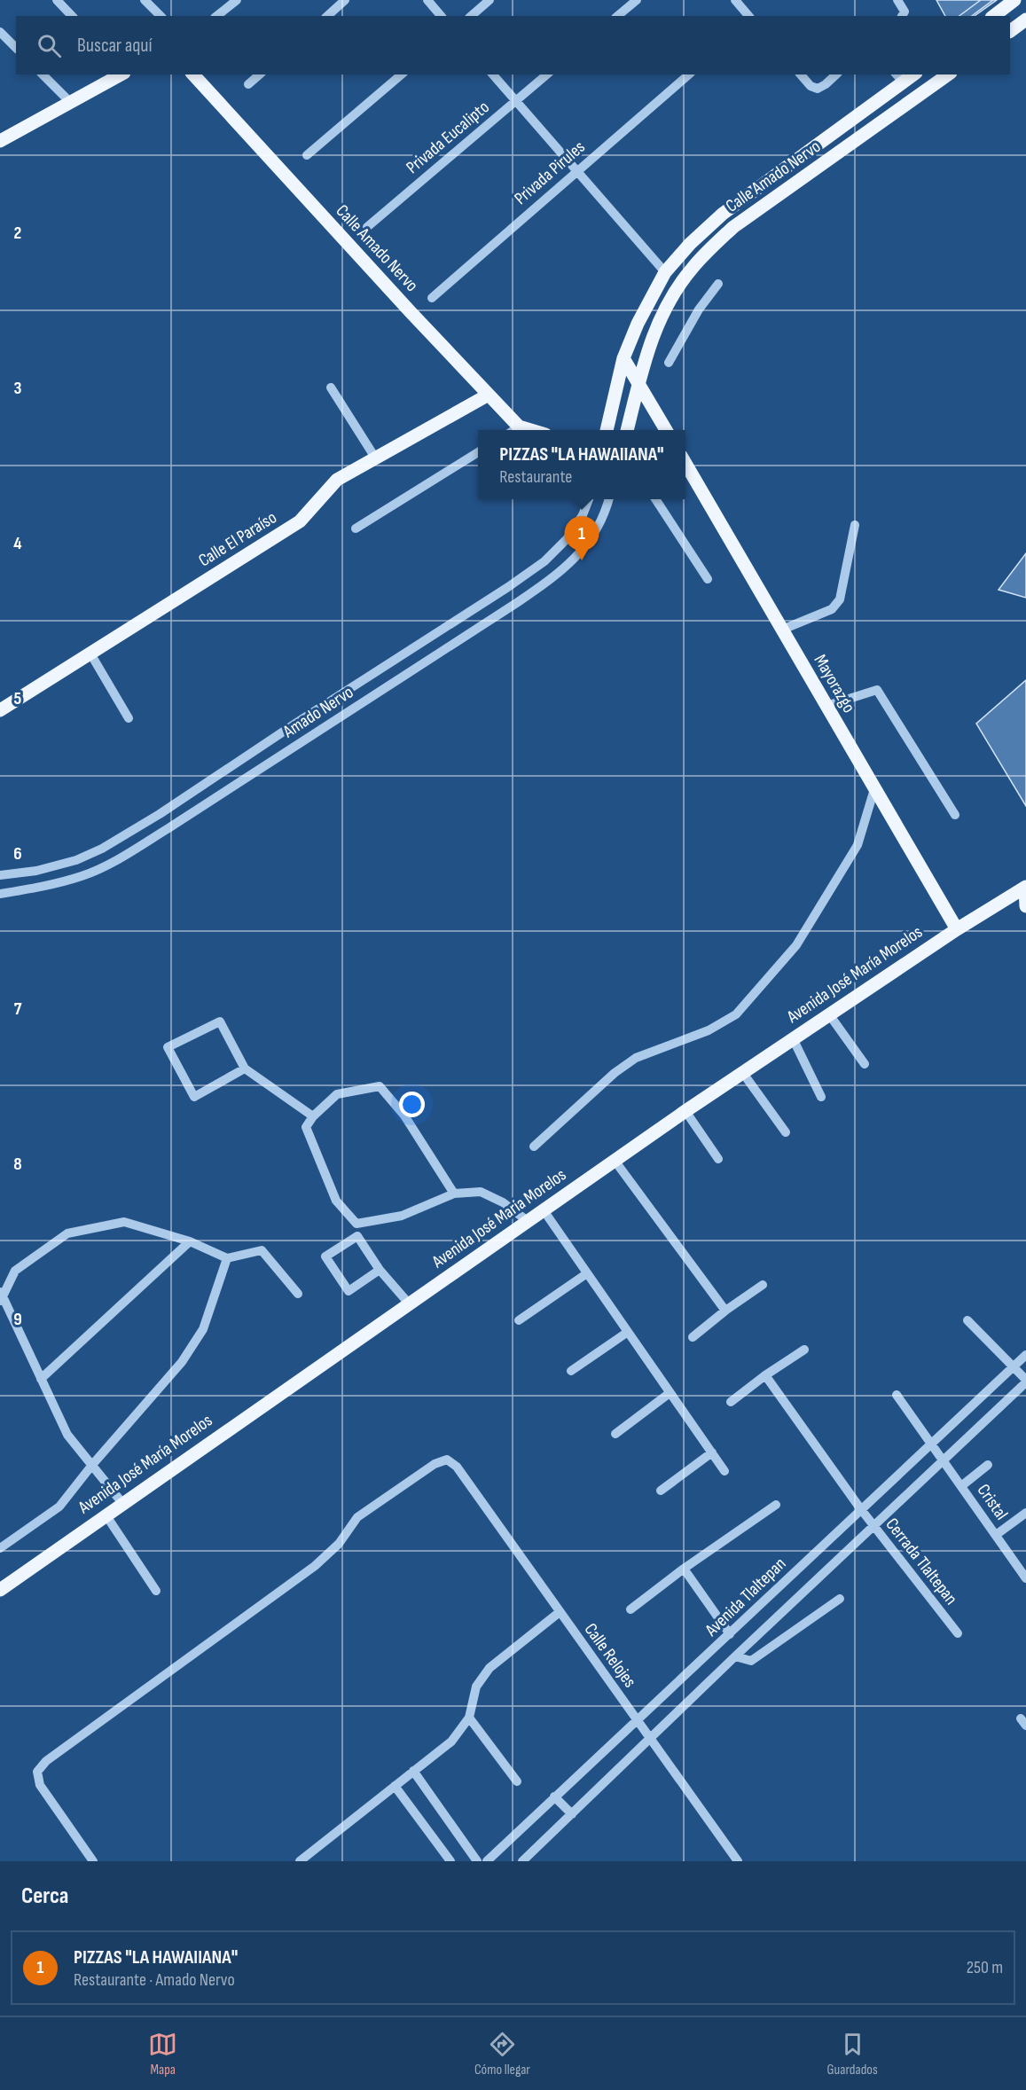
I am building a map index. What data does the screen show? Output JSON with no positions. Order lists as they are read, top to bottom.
{
  "streets": {
    "main road": [
      "Calle Amado Nervo",
      "Calle El Paraíso",
      "Mayorazgo",
      "Avenida José María Morelos"
    ],
    "street": [
      "Privada Eucalipto",
      "Privada Pirules",
      "Amado Nervo",
      "Cristal",
      "Cerrada Tlaltepan",
      "Avenida Tlaltepan",
      "Calle Relojes"
    ]
  },
  "crossings": [
    ["Calle Amado Nervo", "Calle El Paraíso"],
    ["Mayorazgo", "Avenida José María Morelos"],
    ["Cristal", "Avenida Tlaltepan"],
    ["Cerrada Tlaltepan", "Avenida Tlaltepan"],
    ["Avenida Tlaltepan", "Calle Relojes"]
  ],
  "page": {
    "search": "Buscar aquí",
    "popup": ["PIZZAS \"LA HAWAIIANA\"", "Restaurante"],
    "pins": "1",
    "heading": "Cerca",
    "list": [
      {
        "mark": "1",
        "name": "PIZZAS \"LA HAWAIIANA\"",
        "note": "Restaurante · Amado Nervo",
        "value": "250 m"
      }
    ],
    "nav": ["Mapa", "Cómo llegar", "Guardados"]
  },
  "grid": {
    "rows": [
      "2",
      "3",
      "4",
      "5",
      "6",
      "7",
      "8",
      "9"
    ]
  }
}
